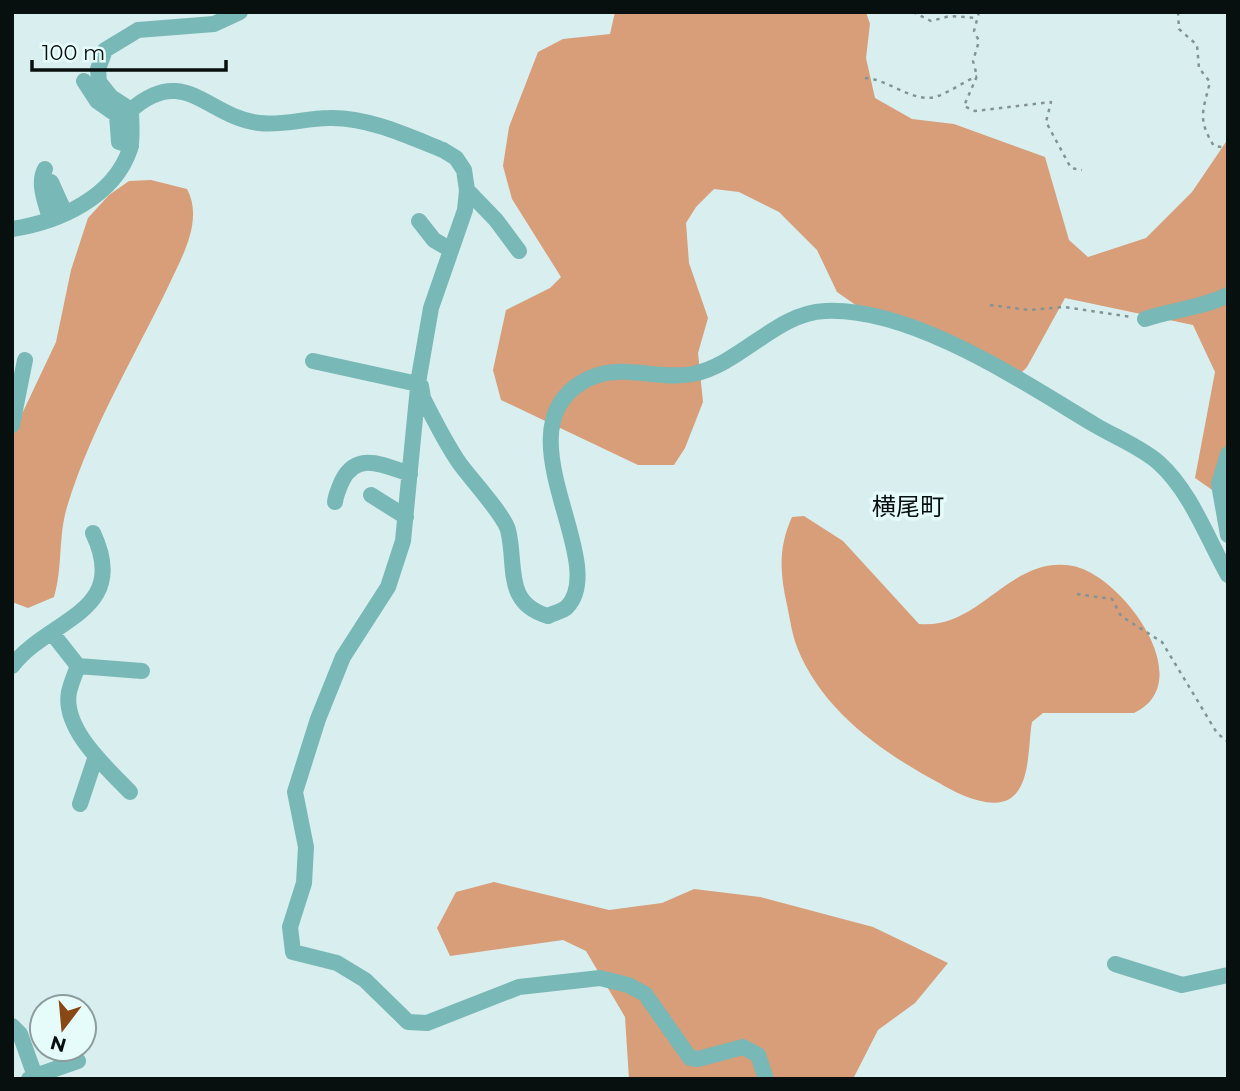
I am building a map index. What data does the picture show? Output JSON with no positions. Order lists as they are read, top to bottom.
{
  "districts": ["横尾町"],
  "scale_bar": "100 m",
  "north": "bottom"
}
